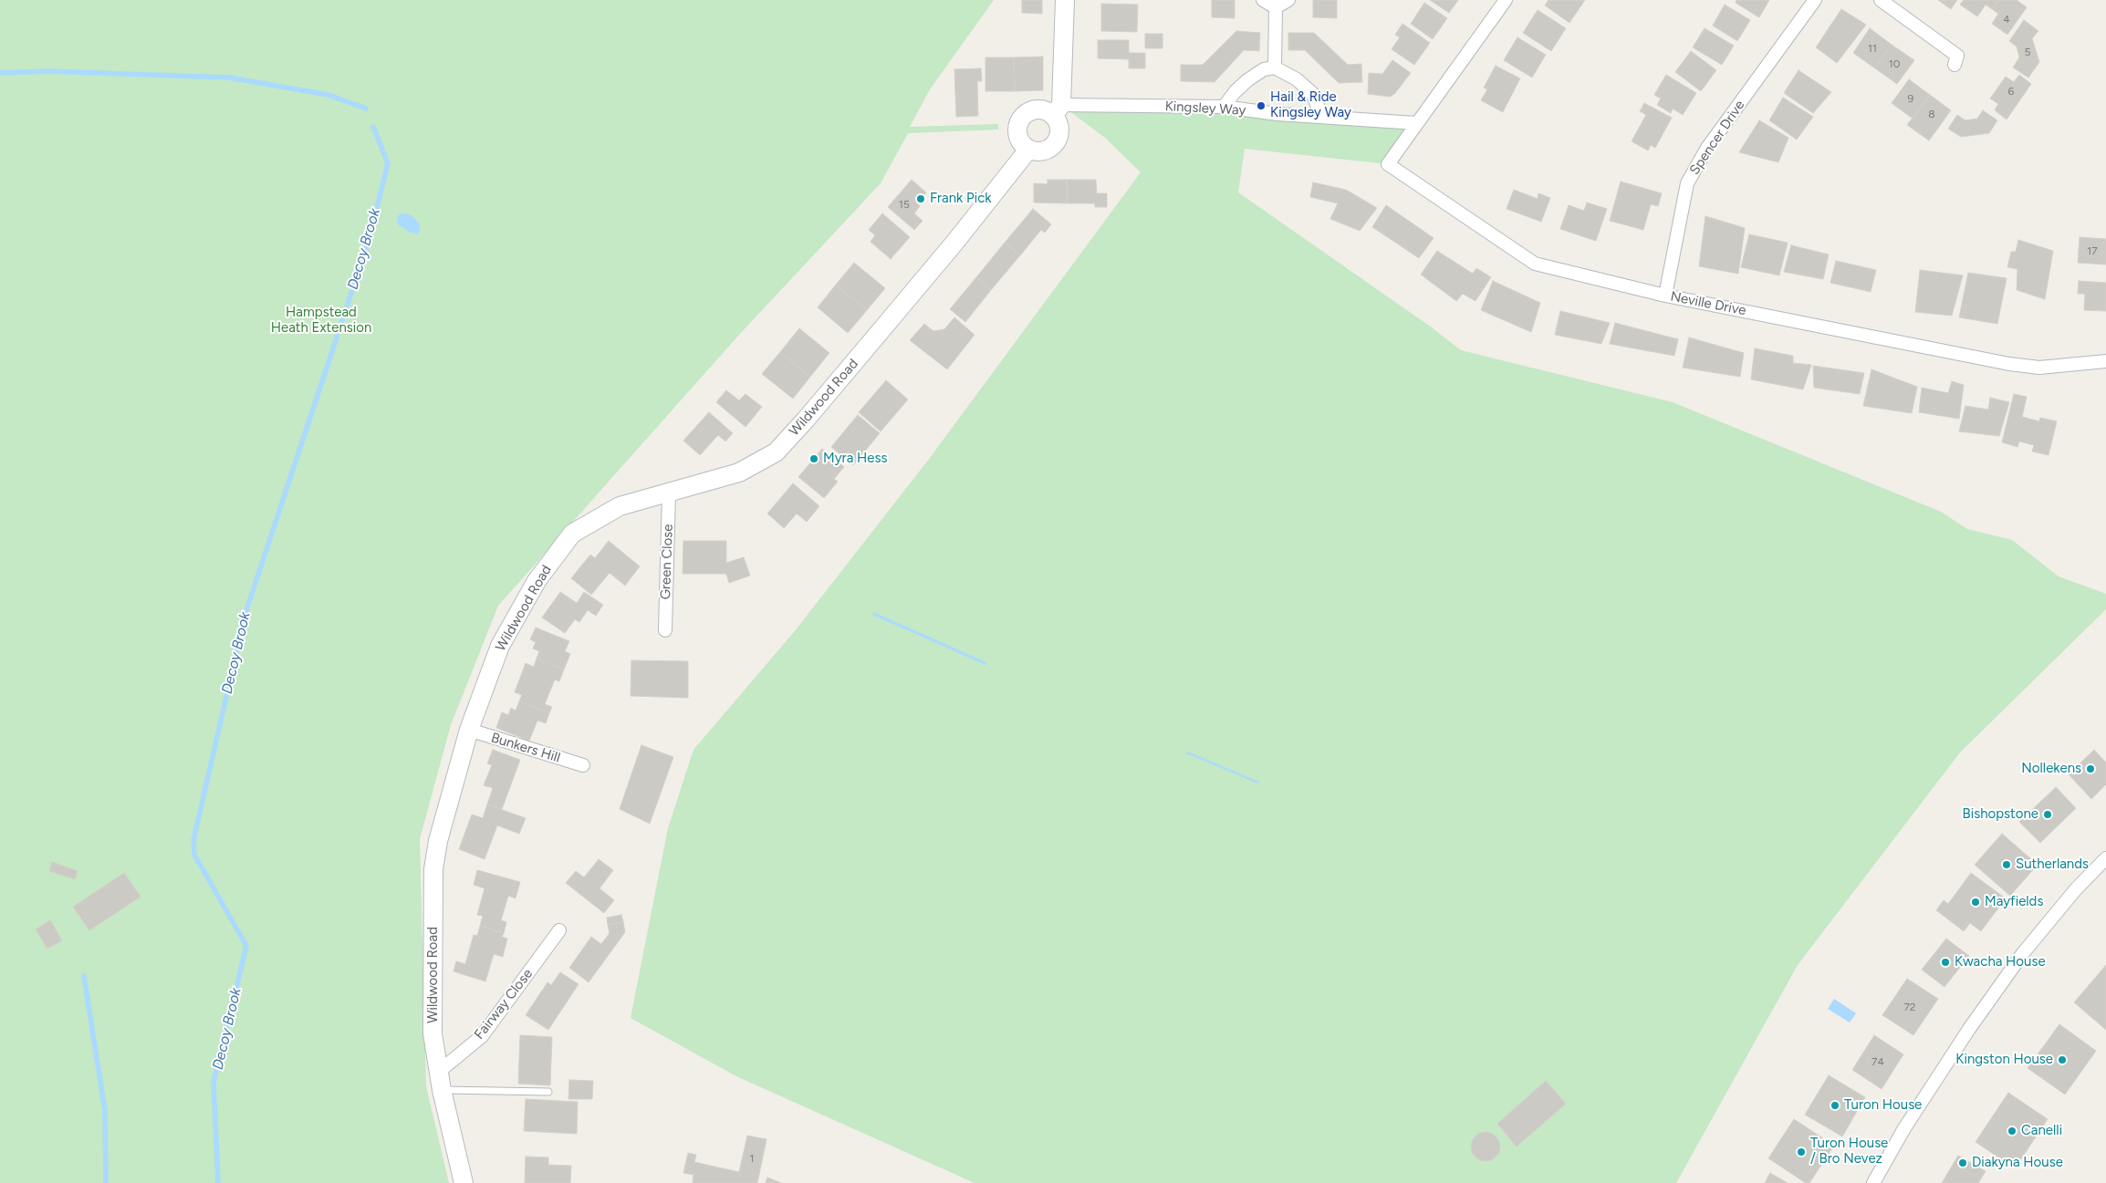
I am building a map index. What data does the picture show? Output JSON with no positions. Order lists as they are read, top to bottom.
{
  "streets": {
    "street": [
      "Kingsley Way",
      "Spencer Drive",
      "Neville Drive",
      "Wildwood Road",
      "Green Close",
      "Bunkers Hill",
      "Fairway Close"
    ]
  },
  "crossings": [
    ["Kingsley Way", "Neville Drive"],
    ["Kingsley Way", "Wildwood Road"],
    ["Spencer Drive", "Neville Drive"],
    ["Wildwood Road", "Green Close"],
    ["Wildwood Road", "Bunkers Hill"],
    ["Wildwood Road", "Fairway Close"]
  ],
  "water": ["Decoy Brook"],
  "parks": ["Hampstead Heath Extension"],
  "places": [
    "Hail & Ride Kingsley Way",
    "Frank Pick",
    "Myra Hess",
    "Nollekens",
    "Bishopstone",
    "Sutherlands",
    "Mayfields",
    "Kwacha House",
    "Kingston House",
    "Turon House",
    "Canelli",
    "Turon House / Bro Nevez",
    "Diakyna House"
  ],
  "house_numbers": [
    "4",
    "11",
    "5",
    "10",
    "6",
    "9",
    "8",
    "15",
    "17",
    "72",
    "74",
    "1"
  ]
}
